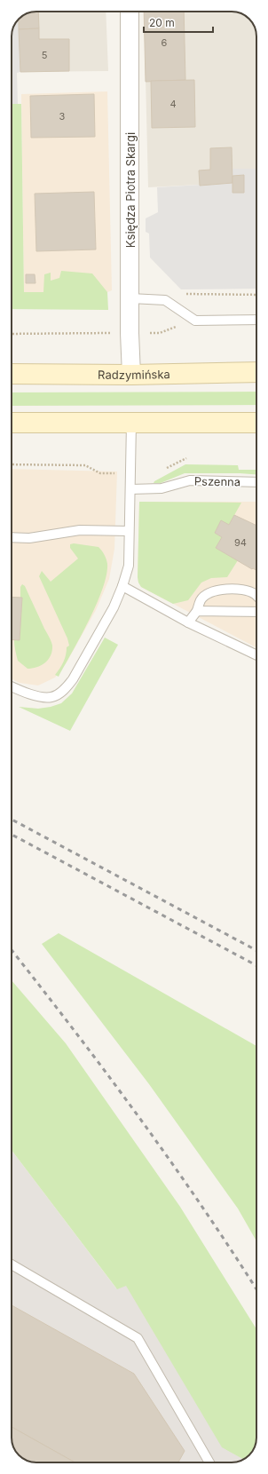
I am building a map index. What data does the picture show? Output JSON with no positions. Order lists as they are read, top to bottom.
{
  "streets": {
    "main road": ["Radzymińska"],
    "street": ["Księdza Piotra Skargi"],
    "lane": ["Pszenna"]
  },
  "crossings": [
    ["Księdza Piotra Skargi", "Radzymińska"]
  ],
  "house_numbers": [
    "6",
    "5",
    "4",
    "3",
    "94"
  ],
  "scale_bar": "20 m"
}
